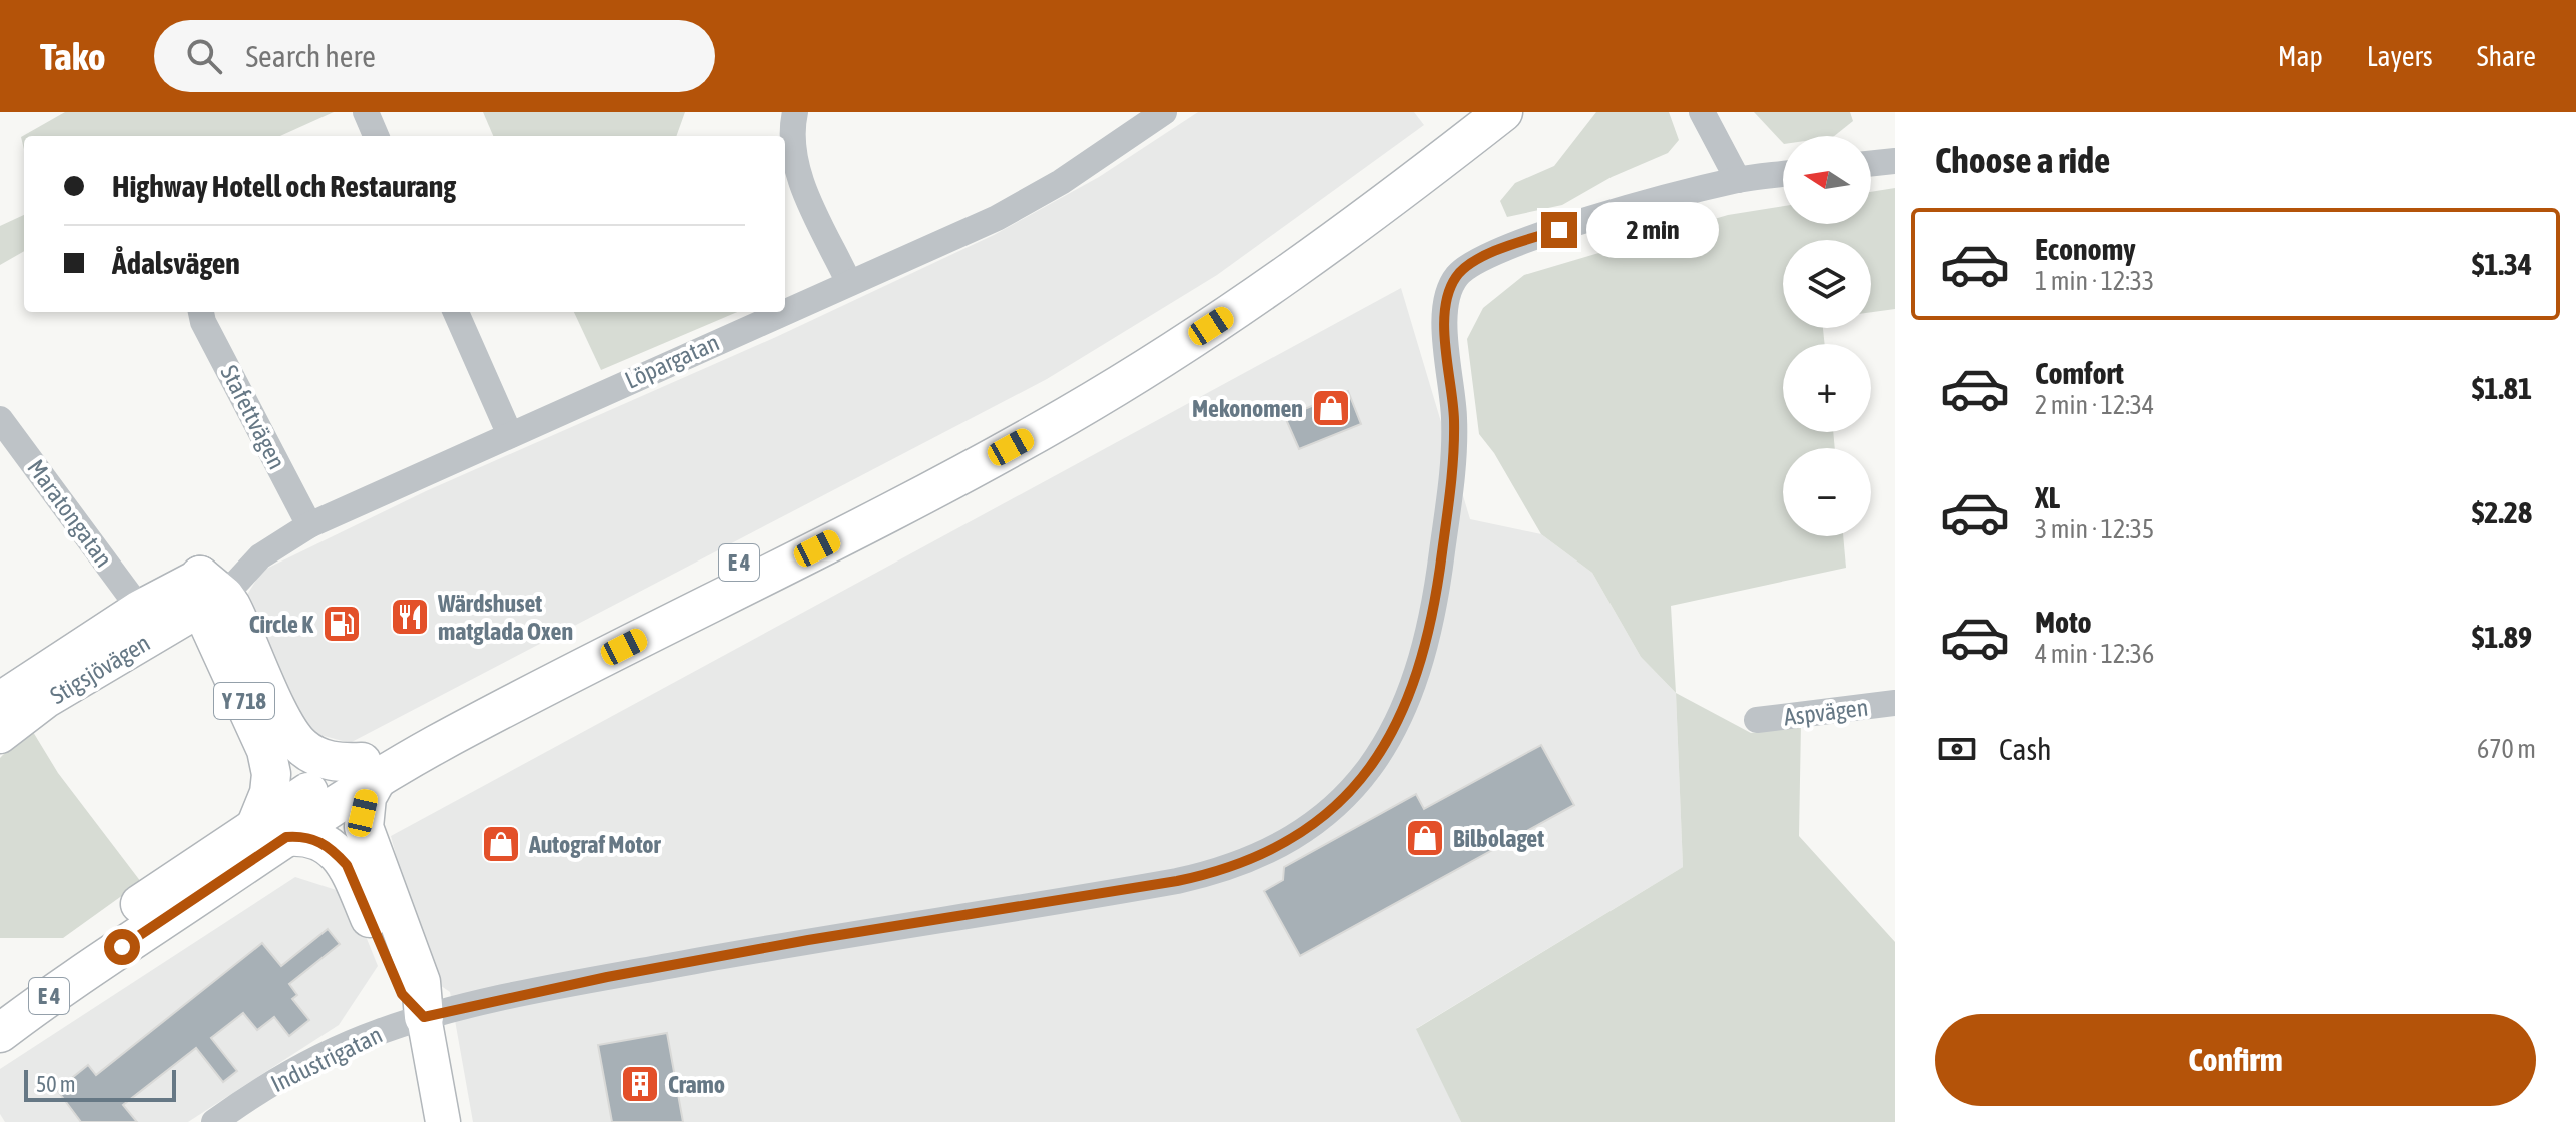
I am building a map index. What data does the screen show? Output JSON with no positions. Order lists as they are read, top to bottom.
{
  "streets": {
    "highway": ["E 4", "Y 718"],
    "main road": ["Stigsjövägen"],
    "street": [
      "Löpargatan",
      "Stafettvägen",
      "Maratongatan",
      "Aspvägen",
      "Industrigatan"
    ]
  },
  "crossings": [
    ["Löpargatan", "Stafettvägen"],
    ["Löpargatan", "Stigsjövägen"],
    ["Löpargatan", "Y 718"],
    ["Maratongatan", "Stigsjövägen"],
    ["E 4", "Y 718"],
    ["Stigsjövägen", "Y 718"]
  ],
  "places": {
    "shop": ["Mekonomen", "Bilbolaget", "Autograf Motor"],
    "restaurant": ["Wärdshuset matglada Oxen"],
    "fuel station": ["Circle K"],
    "building": ["Cramo"]
  },
  "scale_bar": "50 m",
  "north": "left",
  "page": {
    "header": "Tako",
    "search": "Search here",
    "nav": ["Map", "Layers", "Share"],
    "heading": "Choose a ride",
    "map_buttons": ["+", "−"],
    "banner": ["Highway Hotell och Restaurang", "Ådalsvägen"],
    "bubble": "2 min",
    "list": [
      {
        "name": "Economy",
        "note": "1 min · 12:33",
        "value": "$1.34"
      },
      {
        "name": "Comfort",
        "note": "2 min · 12:34",
        "value": "$1.81"
      },
      {
        "name": "XL",
        "note": "3 min · 12:35",
        "value": "$2.28"
      },
      {
        "name": "Moto",
        "note": "4 min · 12:36",
        "value": "$1.89"
      }
    ],
    "pay": ["Cash", "670 m"],
    "buttons": "Confirm",
    "scale": "50 m"
  }
}
